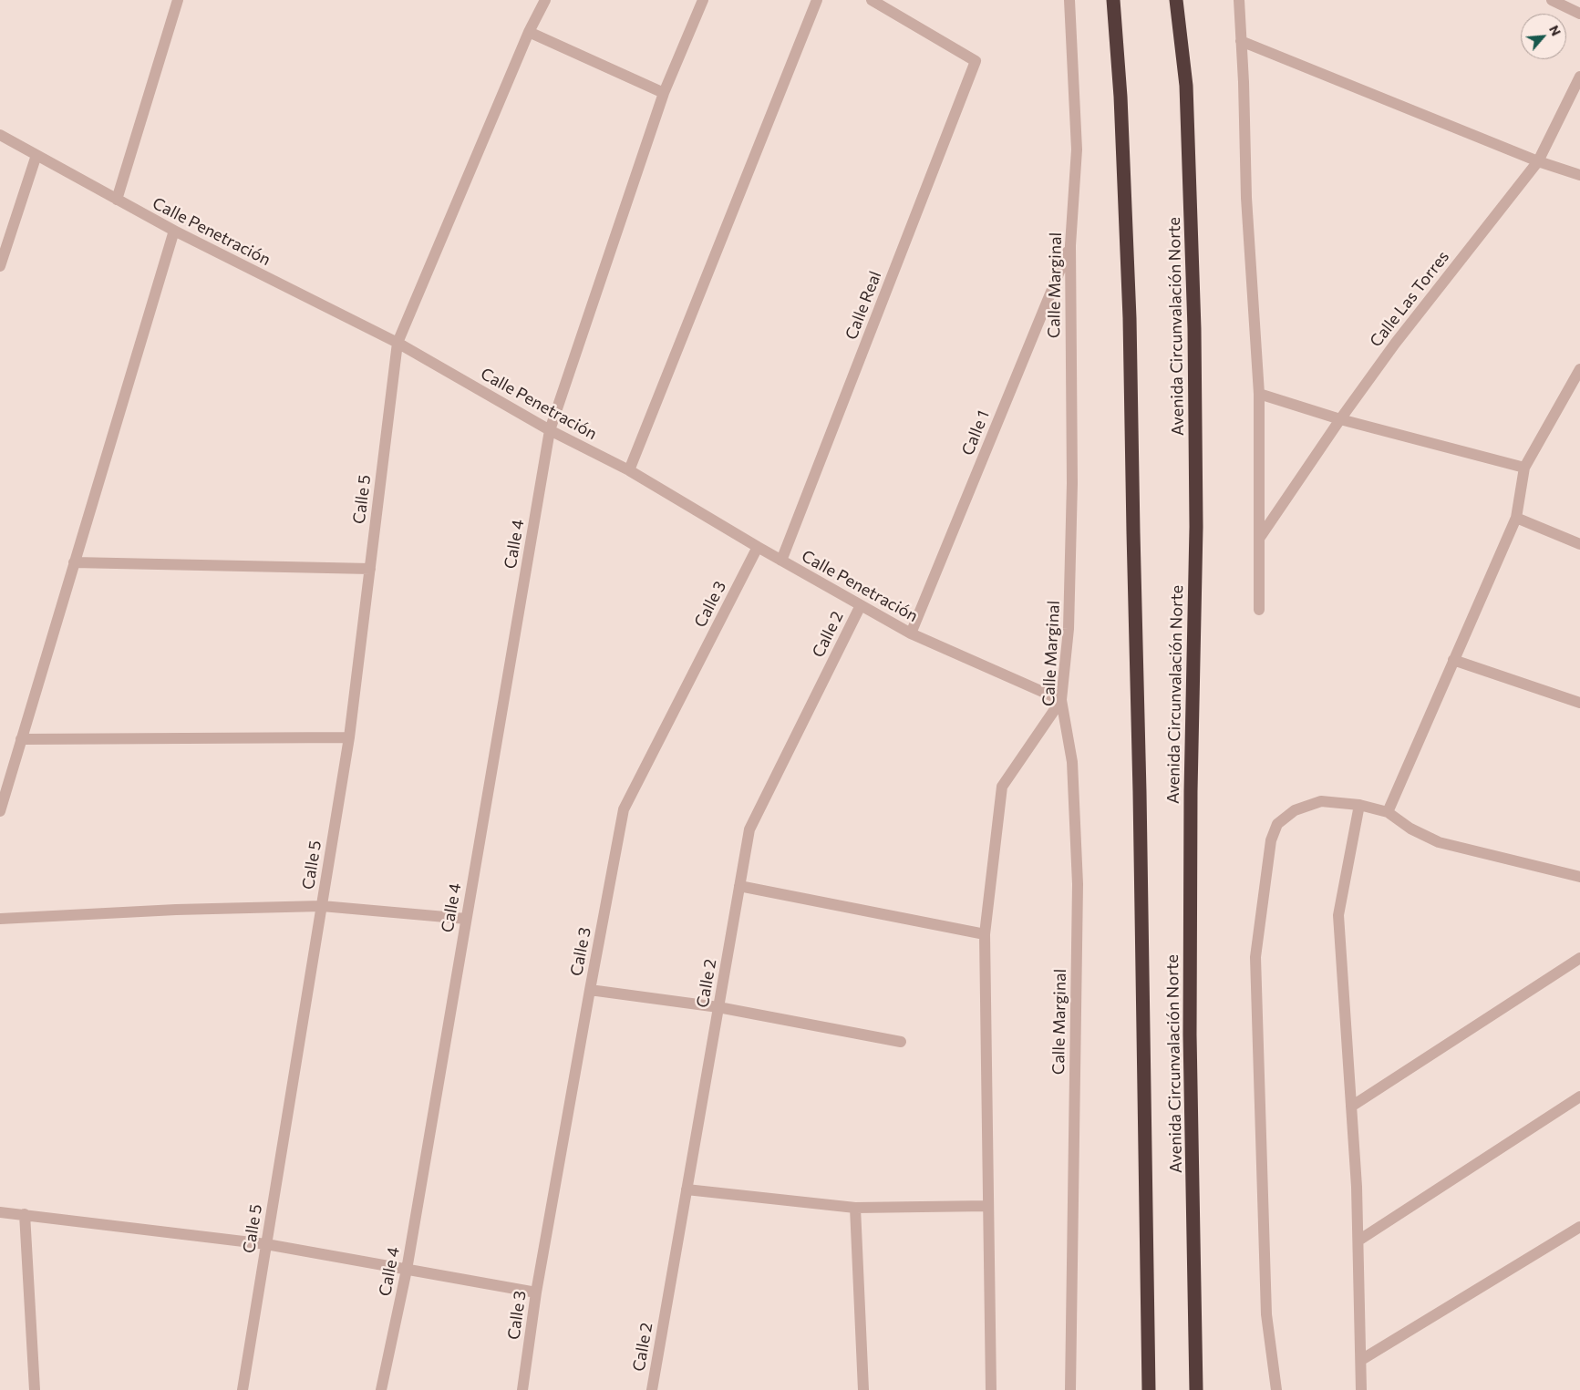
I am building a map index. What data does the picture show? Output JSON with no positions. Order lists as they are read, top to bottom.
{
  "streets": {
    "highway": ["Avenida Circunvalación Norte"],
    "street": [
      "Calle Penetración",
      "Calle Marginal",
      "Calle Las Torres",
      "Calle Real",
      "Calle 1",
      "Calle 5",
      "Calle 4",
      "Calle 3",
      "Calle 2"
    ]
  },
  "crossings": [
    ["Calle Penetración", "Calle Marginal"],
    ["Calle Penetración", "Calle Real"],
    ["Calle Penetración", "Calle 1"],
    ["Calle Penetración", "Calle 5"],
    ["Calle Penetración", "Calle 4"],
    ["Calle Penetración", "Calle 3"],
    ["Calle Penetración", "Calle 2"],
    ["Calle Marginal", "Calle 1"]
  ],
  "north": "top right"
}
